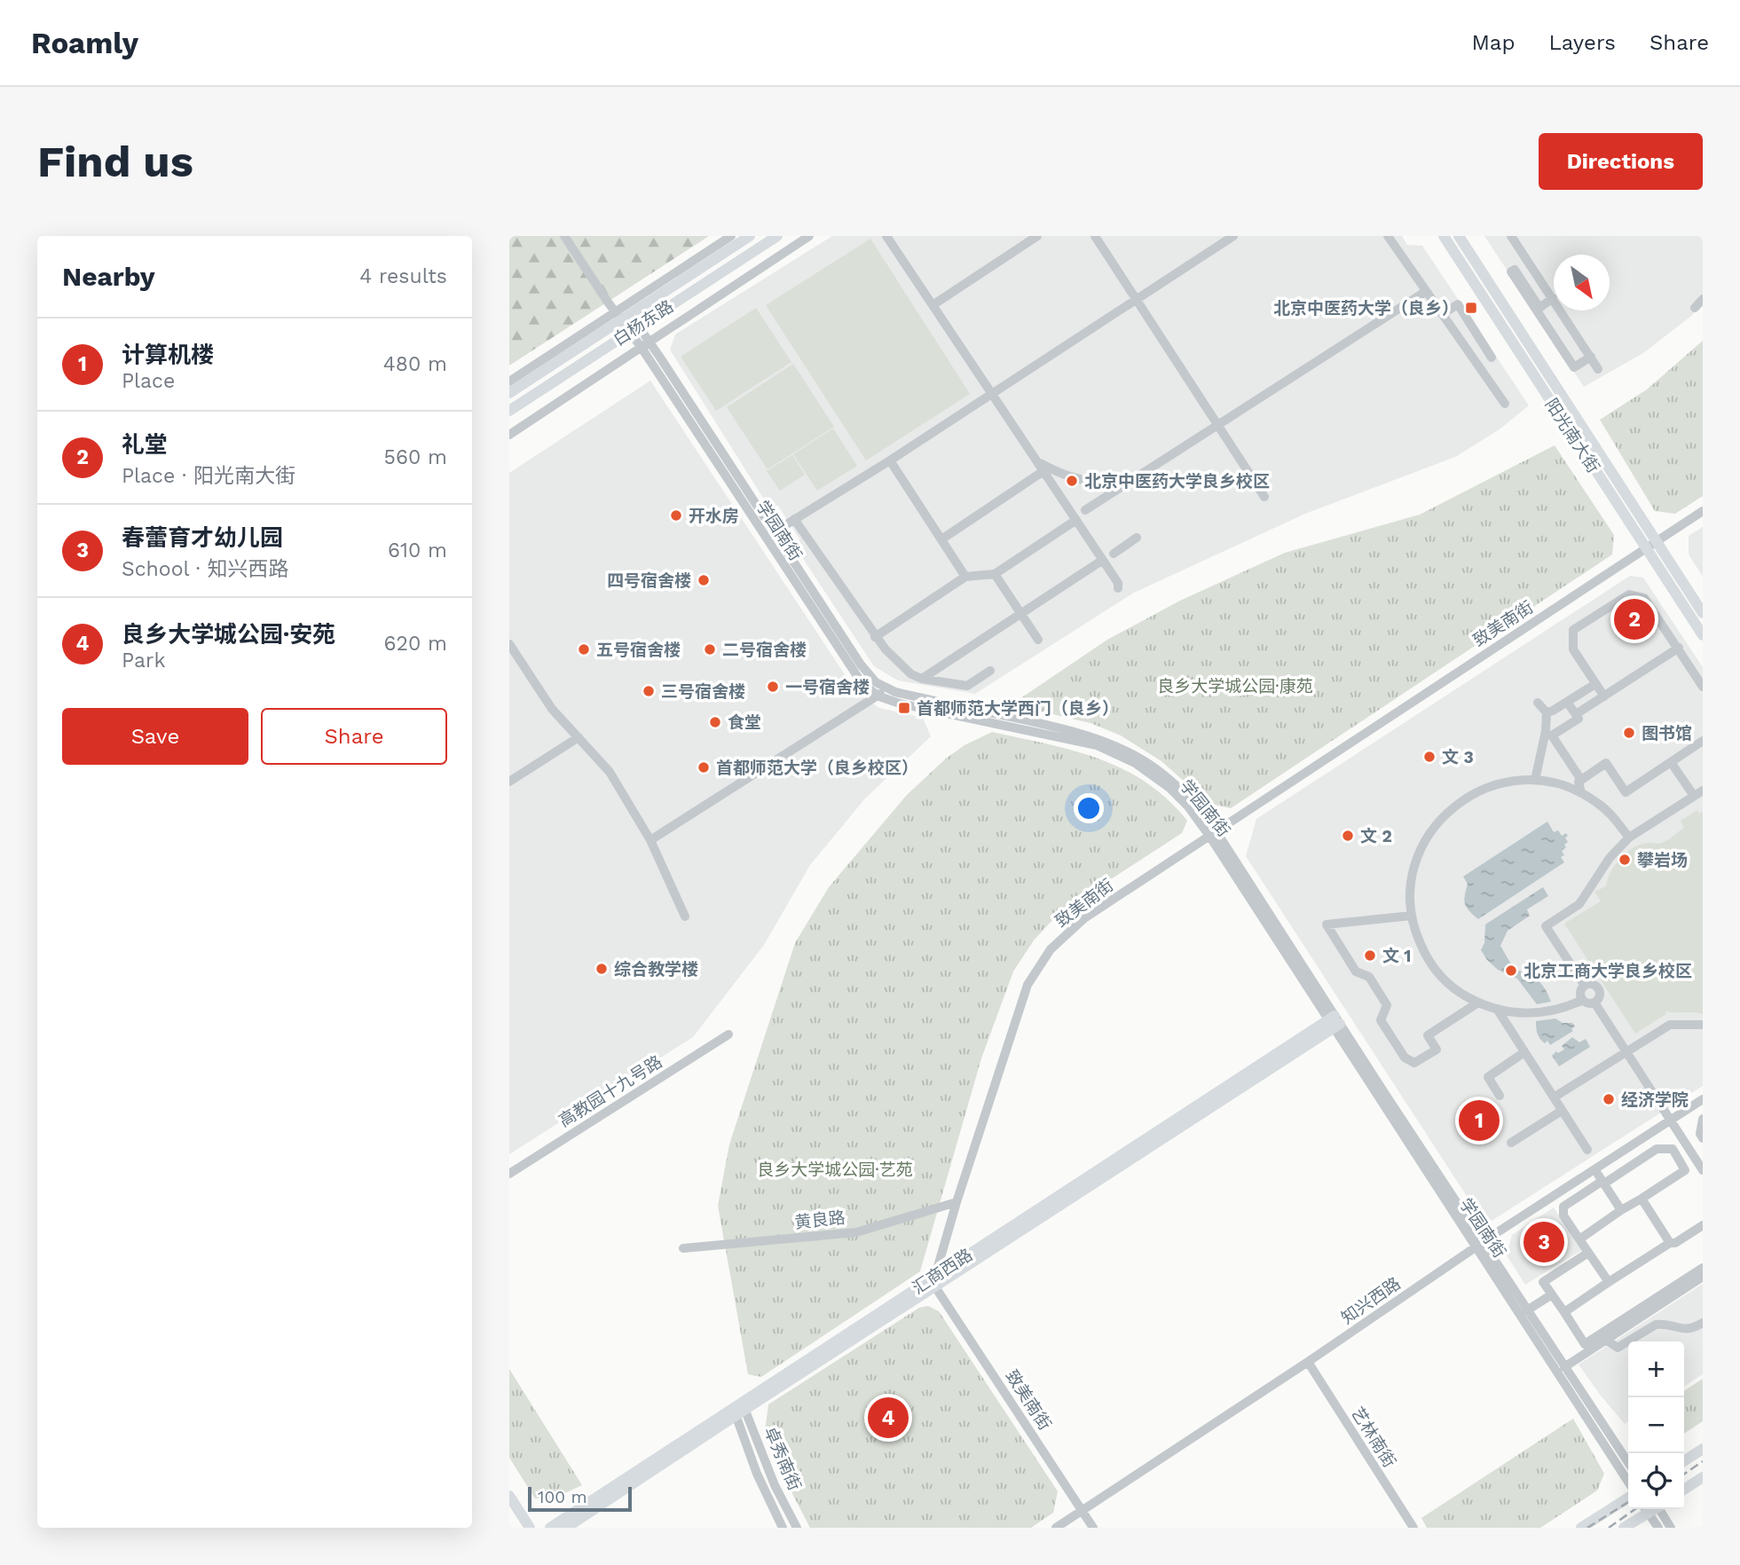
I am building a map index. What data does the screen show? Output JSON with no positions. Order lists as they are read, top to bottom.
{
  "streets": {
    "main road": ["白杨东路", "阳光南大街", "汇商西路"],
    "street": [
      "学园南街",
      "致美南街",
      "高教园十九号路",
      "黄良路",
      "知兴西路",
      "艺林南街",
      "卓秀南街"
    ]
  },
  "crossings": [
    ["白杨东路", "学园南街"],
    ["阳光南大街", "致美南街"],
    ["学园南街", "致美南街"],
    ["学园南街", "汇商西路"],
    ["学园南街", "知兴西路"],
    ["致美南街", "黄良路"],
    ["致美南街", "汇商西路"],
    ["致美南街", "知兴西路"],
    ["汇商西路", "卓秀南街"],
    ["知兴西路", "艺林南街"]
  ],
  "parks": ["良乡大学城公园·康苑", "良乡大学城公园·艺苑"],
  "places": {
    "transit": ["北京中医药大学（良乡）", "首都师范大学西门（良乡）"],
    "other": [
      "北京中医药大学良乡校区",
      "开水房",
      "四号宿舍楼",
      "五号宿舍楼",
      "二号宿舍楼",
      "一号宿舍楼",
      "三号宿舍楼",
      "食堂",
      "图书馆",
      "文 3",
      "首都师范大学（良乡校区）",
      "文 2",
      "攀岩场",
      "文 1",
      "综合教学楼",
      "北京工商大学良乡校区",
      "经济学院"
    ]
  },
  "scale_bar": "100 m",
  "north": "bottom right",
  "page": {
    "header": "Roamly",
    "nav": ["Map", "Layers", "Share"],
    "buttons": [
      "Directions",
      ["Save", "Share"]
    ],
    "title": "Find us",
    "heading": ["Nearby", "4 results"],
    "list": [
      {
        "mark": "1",
        "name": "计算机楼",
        "note": "Place",
        "value": "480 m"
      },
      {
        "mark": "2",
        "name": "礼堂",
        "note": "Place · 阳光南大街",
        "value": "560 m"
      },
      {
        "mark": "3",
        "name": "春蕾育才幼儿园",
        "note": "School · 知兴西路",
        "value": "610 m"
      },
      {
        "mark": "4",
        "name": "良乡大学城公园·安苑",
        "note": "Park",
        "value": "620 m"
      }
    ],
    "pins": [
      "2",
      "1",
      "3",
      "4"
    ],
    "map_buttons": ["+", "−"],
    "scale": "100 m"
  }
}
